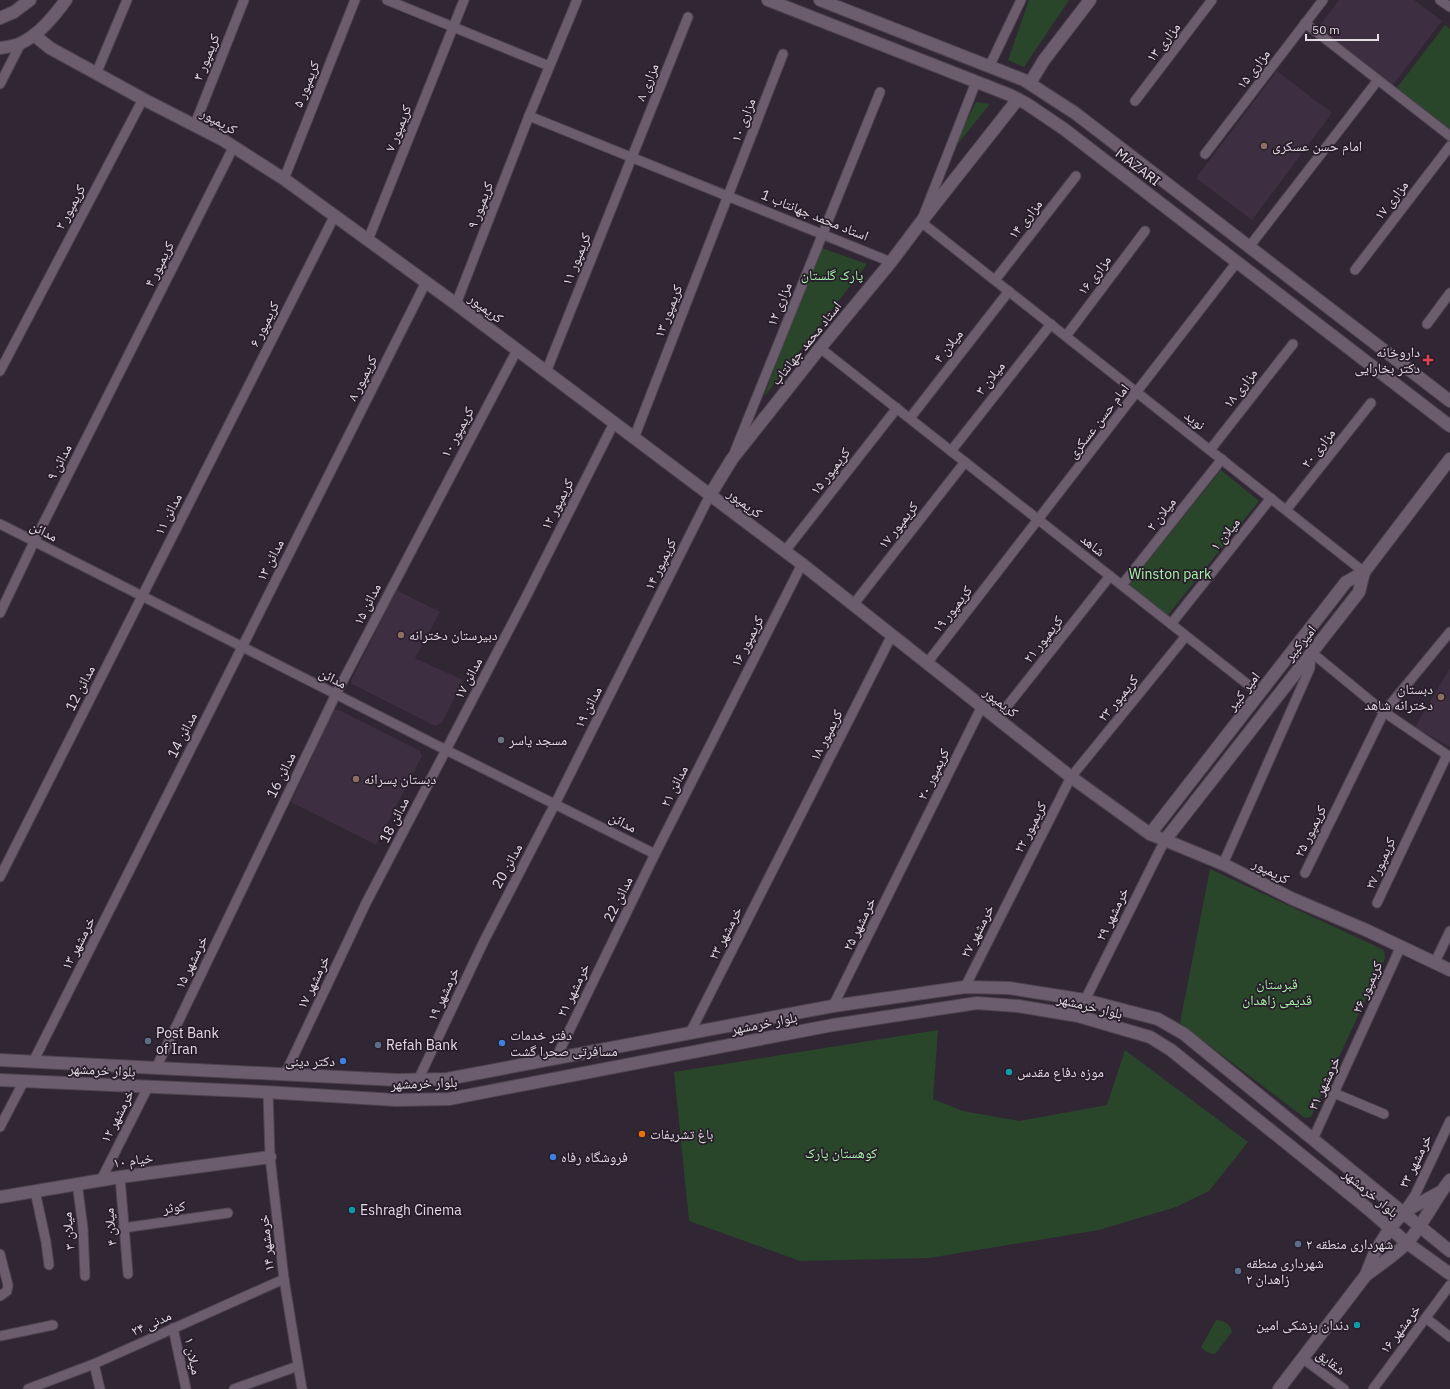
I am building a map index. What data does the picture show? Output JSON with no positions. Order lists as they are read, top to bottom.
{
  "streets": {
    "main road": [
      "کریمپور",
      "MAZARI",
      "استاد محمد جهانتاب",
      "امیرکبیر",
      "امیر کبیر",
      "بلوار خرمشهر",
      "خیام ۱۰"
    ],
    "street": [
      "مزاری ۱۳",
      "کریمپور ۳",
      "مزاری ۱۵",
      "مزاری ۸",
      "کریمپور ۵",
      "مزاری ۱۰",
      "کریمپور ۷",
      "مزاری ۱۷",
      "کریمپور ۹",
      "کریمپور ۲",
      "استاد محمد جهانتاب 1",
      "مزاری ۱۴",
      "کریمپور ۱۱",
      "کریمپور ۴",
      "مزاری ۱۶",
      "مزاری ۱۲",
      "کریمپور ۱۳",
      "کریمپور ۶",
      "میلان ۴",
      "کریمپور ۸",
      "میلان ۳",
      "مزاری ۱۸",
      "نوید",
      "امام حسن عسکری",
      "کریمپور ۱۰",
      "مزاری ۲۰",
      "مدائن ۹",
      "کریمپور ۱۵",
      "کریمپور ۱۲",
      "مدائن ۱۱",
      "میلان ۲",
      "کریمپور ۱۷",
      "مدائن",
      "میلان ۱",
      "شاهد",
      "مدائن ۱۳",
      "کریمپور ۱۴",
      "مدائن ۱۵",
      "کریمپور ۱۹",
      "کریمپور ۲۱",
      "کریمپور ۱۶",
      "مدائن ۱۷",
      "مدائن 12",
      "کریمپور ۲۳",
      "مدائن ۱۹",
      "مدائن 14",
      "کریمپور ۱۸",
      "کریمپور ۲۰",
      "مدائن 16",
      "مدائن ۲۱",
      "مدائن 18",
      "کریمپور ۲۲",
      "کریمپور ۲۵",
      "کریمپور ۲۷",
      "مدائن 20",
      "مدائن 22",
      "خرمشهر ۲۹",
      "خرمشهر ۲۵",
      "خرمشهر ۲۷",
      "خرمشهر ۲۳",
      "خرمشهر ۱۳",
      "خرمشهر ۱۵",
      "خرمشهر ۱۷",
      "کریمپور ۲۶",
      "خرمشهر ۲۱",
      "خرمشهر ۱۹",
      "خرمشهر ۳۱",
      "خرمشهر ۱۲",
      "خرمشهر ۳۳",
      "کوثر",
      "خرمشهر ۱۴",
      "مدنی ۲۴",
      "خرمشهر ۱۶",
      "شقایق"
    ]
  },
  "crossings": [
    ["کریمپور ۳", "کریمپور"],
    ["مزاری ۸", "استاد محمد جهانتاب 1"],
    ["مزاری ۸", "کریمپور ۱۱"],
    ["کریمپور ۵", "کریمپور"],
    ["مزاری ۱۰", "استاد محمد جهانتاب 1"],
    ["مزاری ۱۰", "کریمپور ۱۳"],
    ["کریمپور", "کریمپور ۷"],
    ["کریمپور", "کریمپور ۹"],
    ["کریمپور", "کریمپور ۲"],
    ["کریمپور", "کریمپور ۱۱"],
    ["کریمپور", "کریمپور ۴"],
    ["کریمپور", "کریمپور ۱۳"],
    ["کریمپور", "کریمپور ۶"],
    ["کریمپور", "استاد محمد جهانتاب"],
    ["کریمپور", "کریمپور ۸"],
    ["کریمپور", "کریمپور ۱۰"],
    ["کریمپور", "کریمپور ۱۵"],
    ["کریمپور", "کریمپور ۱۲"],
    ["کریمپور", "کریمپور ۱۷"],
    ["کریمپور", "کریمپور ۱۴"],
    ["کریمپور", "کریمپور ۱۹"],
    ["کریمپور", "کریمپور ۲۱"],
    ["کریمپور", "کریمپور ۱۶"],
    ["کریمپور", "امیرکبیر"],
    ["کریمپور", "امیر کبیر"],
    ["کریمپور", "کریمپور ۲۳"],
    ["کریمپور", "کریمپور ۱۸"],
    ["کریمپور", "کریمپور ۲۰"],
    ["کریمپور", "کریمپور ۲۲"],
    ["کریمپور", "خرمشهر ۲۹"],
    ["کریمپور", "کریمپور ۲۶"],
    ["MAZARI", "استاد محمد جهانتاب"],
    ["MAZARI", "امام حسن عسکری"],
    ["کریمپور ۹", "استاد محمد جهانتاب 1"],
    ["استاد محمد جهانتاب 1", "کریمپور ۱۱"],
    ["استاد محمد جهانتاب 1", "مزاری ۱۲"],
    ["استاد محمد جهانتاب 1", "کریمپور ۱۳"],
    ["استاد محمد جهانتاب 1", "استاد محمد جهانتاب"],
    ["مزاری ۱۴", "نوید"],
    ["کریمپور ۴", "مدائن ۹"],
    ["مزاری ۱۶", "نوید"],
    ["مزاری ۱۲", "استاد محمد جهانتاب"],
    ["کریمپور ۶", "مدائن ۱۱"],
    ["استاد محمد جهانتاب", "نوید"],
    ["استاد محمد جهانتاب", "شاهد"],
    ["استاد محمد جهانتاب", "کریمپور ۱۴"],
    ["میلان ۴", "نوید"],
    ["میلان ۴", "شاهد"],
    ["میلان ۴", "خیام ۱۰"],
    ["میلان ۴", "کوثر"],
    ["کریمپور ۸", "مدائن ۱۳"],
    ["میلان ۳", "نوید"],
    ["میلان ۳", "شاهد"],
    ["میلان ۳", "خیام ۱۰"],
    ["مزاری ۱۸", "نوید"],
    ["نوید", "امام حسن عسکری"],
    ["نوید", "مزاری ۲۰"],
    ["نوید", "میلان ۲"],
    ["نوید", "میلان ۱"],
    ["نوید", "امیرکبیر"],
    ["نوید", "امیر کبیر"],
    ["امام حسن عسکری", "شاهد"],
    ["امام حسن عسکری", "کریمپور ۱۹"],
    ["کریمپور ۱۰", "مدائن ۱۵"],
    ["مدائن ۹", "مدائن"],
    ["کریمپور ۱۵", "شاهد"],
    ["کریمپور ۱۲", "مدائن ۱۷"],
    ["مدائن ۱۱", "مدائن"],
    ["مدائن ۱۱", "مدائن 12"],
    ["میلان ۲", "شاهد"],
    ["کریمپور ۱۷", "شاهد"],
    ["مدائن", "مدائن ۱۳"],
    ["مدائن", "مدائن ۱۵"],
    ["مدائن", "مدائن ۱۷"],
    ["مدائن", "مدائن 12"],
    ["مدائن", "مدائن ۱۹"],
    ["مدائن", "مدائن 14"],
    ["مدائن", "مدائن 16"],
    ["مدائن", "مدائن ۲۱"],
    ["مدائن", "مدائن 18"],
    ["مدائن", "مدائن 20"],
    ["مدائن", "مدائن 22"],
    ["میلان ۱", "شاهد"],
    ["میلان ۱", "مدنی ۲۴"],
    ["شاهد", "کریمپور ۲۱"],
    ["شاهد", "امیر کبیر"],
    ["شاهد", "کریمپور ۲۳"],
    ["مدائن ۱۳", "مدائن 14"],
    ["کریمپور ۱۴", "مدائن ۱۹"],
    ["مدائن ۱۵", "مدائن 16"],
    ["کریمپور ۱۶", "مدائن ۲۱"],
    ["امیرکبیر", "امیر کبیر"],
    ["امیرکبیر", "خرمشهر ۲۹"],
    ["مدائن ۱۷", "مدائن 18"],
    ["کریمپور ۲۳", "کریمپور ۲۲"],
    ["مدائن ۱۹", "مدائن 20"],
    ["مدائن 14", "خرمشهر ۱۳"],
    ["کریمپور ۱۸", "خرمشهر ۲۳"],
    ["کریمپور ۲۰", "خرمشهر ۲۵"],
    ["مدائن 16", "خرمشهر ۱۵"],
    ["مدائن ۲۱", "مدائن 22"],
    ["مدائن 18", "خرمشهر ۱۷"],
    ["کریمپور ۲۲", "خرمشهر ۲۷"],
    ["مدائن 20", "خرمشهر ۱۹"],
    ["مدائن 22", "خرمشهر ۲۱"],
    ["خرمشهر ۲۹", "بلوار خرمشهر"],
    ["خرمشهر ۲۵", "بلوار خرمشهر"],
    ["خرمشهر ۲۷", "بلوار خرمشهر"],
    ["خرمشهر ۲۳", "بلوار خرمشهر"],
    ["خرمشهر ۱۳", "بلوار خرمشهر"],
    ["خرمشهر ۱۵", "بلوار خرمشهر"],
    ["خرمشهر ۱۷", "بلوار خرمشهر"],
    ["کریمپور ۲۶", "خرمشهر ۳۱"],
    ["خرمشهر ۲۱", "بلوار خرمشهر"],
    ["خرمشهر ۱۹", "بلوار خرمشهر"],
    ["بلوار خرمشهر", "خرمشهر ۳۱"],
    ["بلوار خرمشهر", "خرمشهر ۱۲"],
    ["بلوار خرمشهر", "خرمشهر ۳۳"],
    ["بلوار خرمشهر", "خرمشهر ۱۴"],
    ["خرمشهر ۱۲", "خیام ۱۰"],
    ["خیام ۱۰", "خرمشهر ۱۴"],
    ["خرمشهر ۱۴", "مدنی ۲۴"]
  ],
  "parks": [
    "پارک گلستان",
    "Winston park",
    "قبرستان قدیمی زاهدان",
    "کوهستان پارک"
  ],
  "places": {
    "other": [
      "امام حسن عسکری",
      "دبیرستان دخترانه",
      "دبستان دخترانه شاهد",
      "مسجد یاسر",
      "دبستان پسرانه",
      "Post Bank of Iran",
      "دفتر خدمات مسافرتی صحرا گشت",
      "Refah Bank",
      "دکتر دینی",
      "موزه دفاع مقدس",
      "باغ تشریفات",
      "فروشگاه رفاه",
      "Eshragh Cinema",
      "شهرداری منطقه ۲",
      "شهرداری منطقه ۲ زاهدان",
      "دندان پزشکی امین"
    ],
    "health": ["داروخانه دکتر بخارایی"]
  },
  "scale_bar": "50 m"
}
